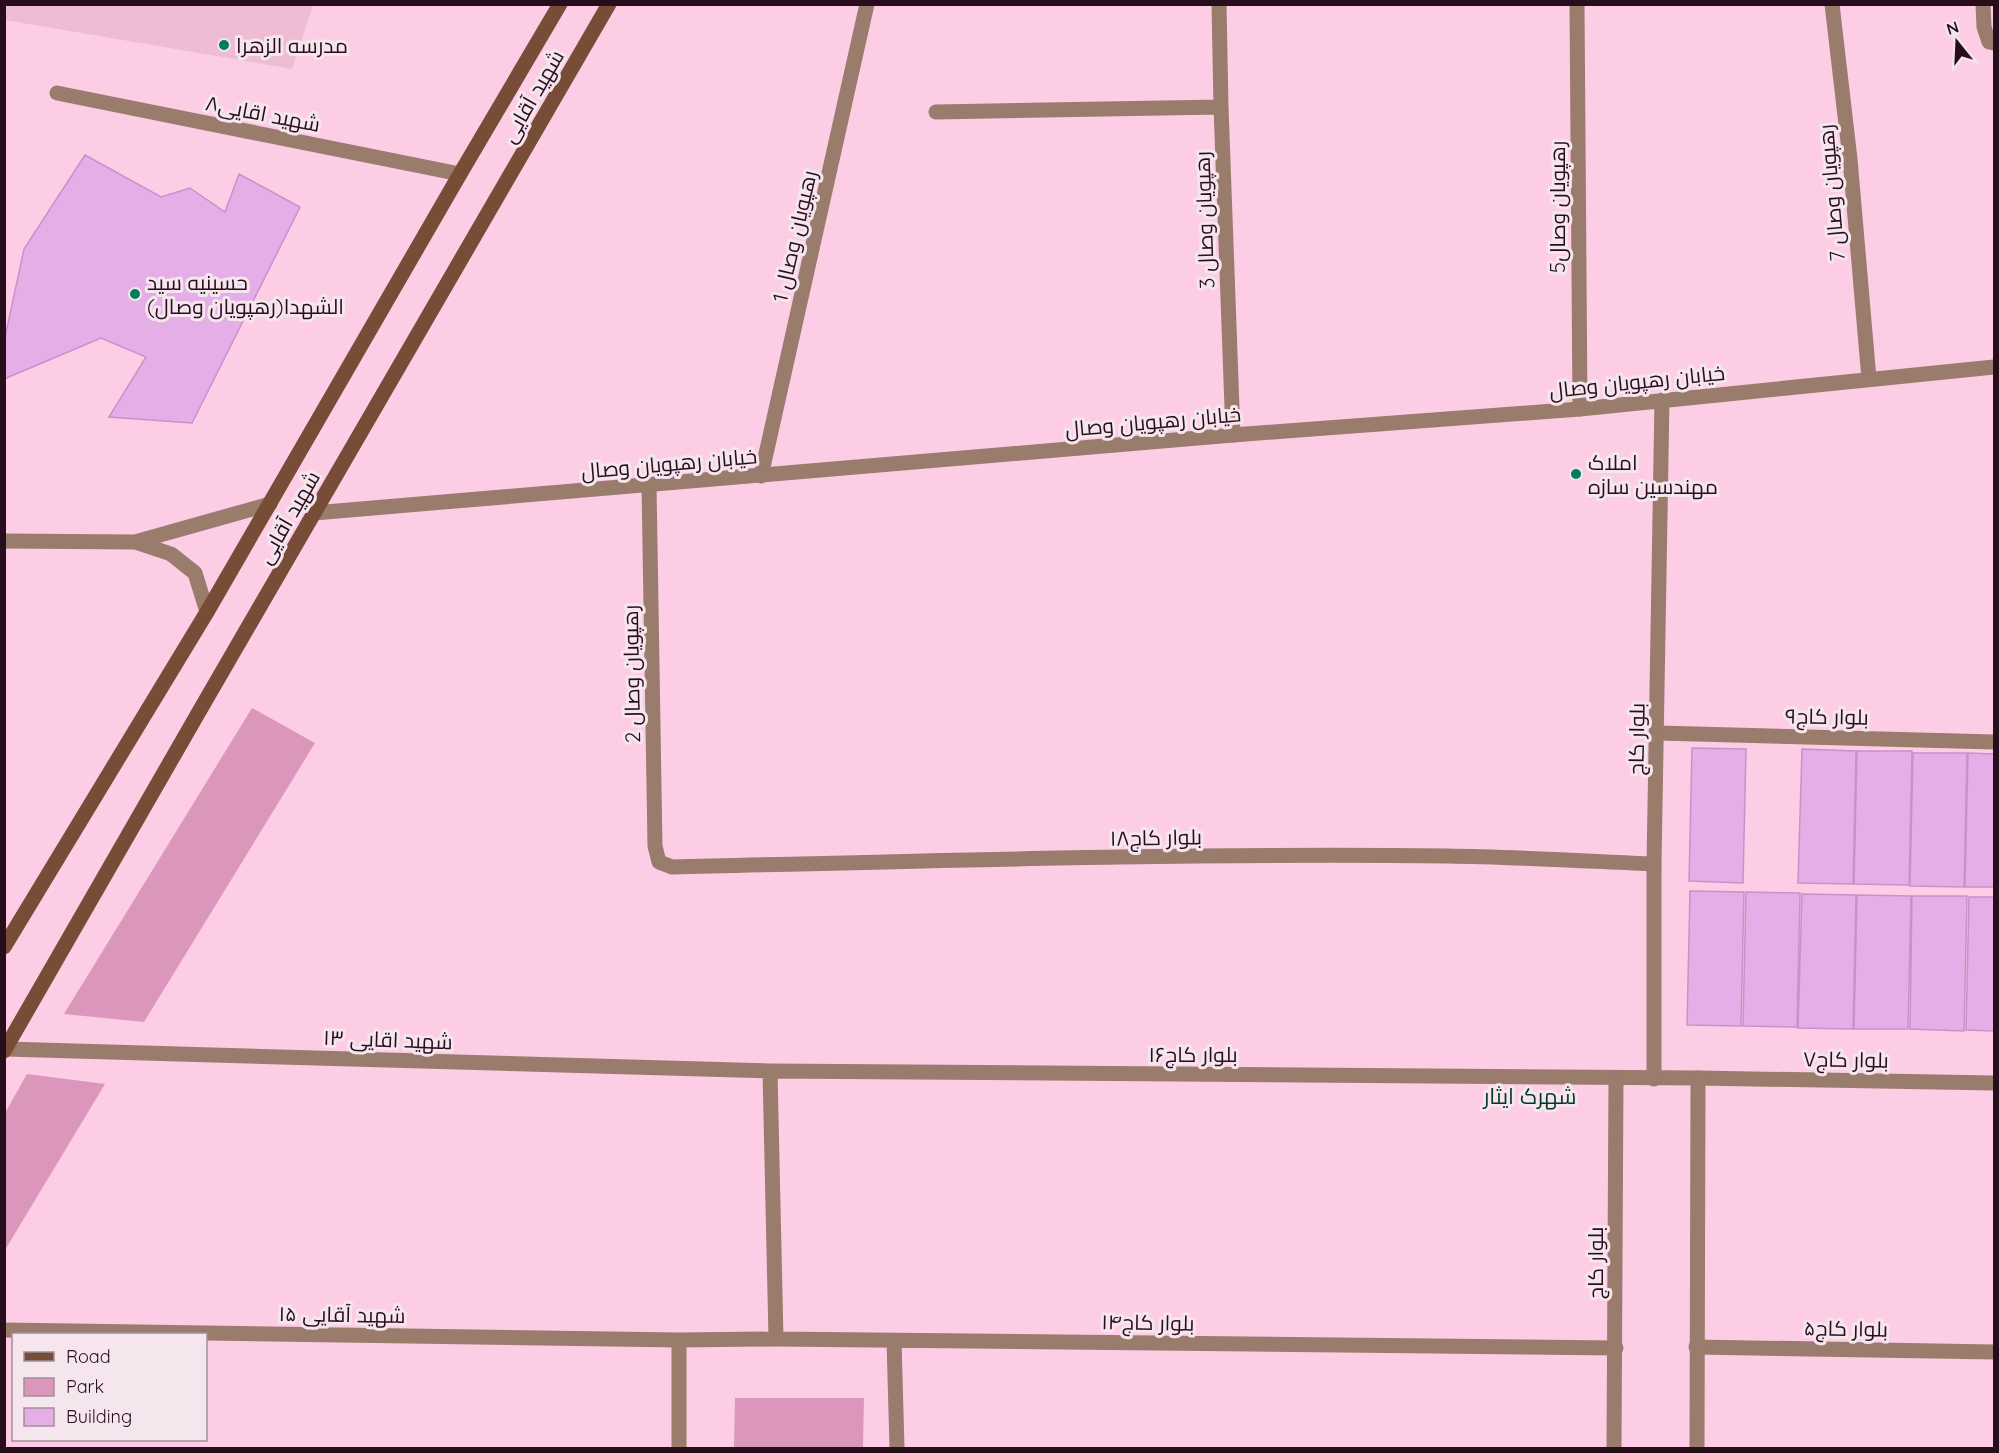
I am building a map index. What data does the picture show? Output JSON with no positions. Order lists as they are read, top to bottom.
{
  "streets": {
    "main road": ["شهید آقایی"],
    "street": [
      "شهید اقایی۸",
      "7 رهپویان وصال",
      "رهپویان وصال5",
      "3 رهپویان وصال",
      "1 رهپویان وصال",
      "خیابان رهپویان وصال",
      "2 رهپویان وصال",
      "بلوار کاج۹",
      "بلوار کاج",
      "بلوار کاج۱۸",
      "شهید اقایی ۱۳",
      "بلوار کاج۱۶",
      "بلوار کاج۷",
      "شهید آقایی ۱۵",
      "بلوار کاج۱۴",
      "بلوار کاج۵"
    ]
  },
  "crossings": [
    ["شهید آقایی", "شهید اقایی۸"],
    ["شهید آقایی", "خیابان رهپویان وصال"],
    ["شهید آقایی", "شهید اقایی ۱۳"],
    ["7 رهپویان وصال", "خیابان رهپویان وصال"],
    ["رهپویان وصال5", "خیابان رهپویان وصال"],
    ["3 رهپویان وصال", "خیابان رهپویان وصال"],
    ["1 رهپویان وصال", "خیابان رهپویان وصال"],
    ["خیابان رهپویان وصال", "2 رهپویان وصال"],
    ["خیابان رهپویان وصال", "بلوار کاج"],
    ["2 رهپویان وصال", "بلوار کاج۱۸"],
    ["بلوار کاج۹", "بلوار کاج"],
    ["بلوار کاج", "بلوار کاج۱۸"],
    ["بلوار کاج", "بلوار کاج۱۶"],
    ["بلوار کاج", "بلوار کاج۷"],
    ["بلوار کاج", "بلوار کاج۱۴"],
    ["شهید اقایی ۱۳", "بلوار کاج۱۶"],
    ["بلوار کاج۱۶", "بلوار کاج۷"],
    ["شهید آقایی ۱۵", "بلوار کاج۱۴"]
  ],
  "districts": ["شهرک ایثار"],
  "places": ["مدرسه الزهرا", "حسینیه سید الشهدا(رهپویان وصال)", "املاک مهندسین سازه"],
  "legend": ["Road", "Park", "Building"],
  "north": "top"
}
